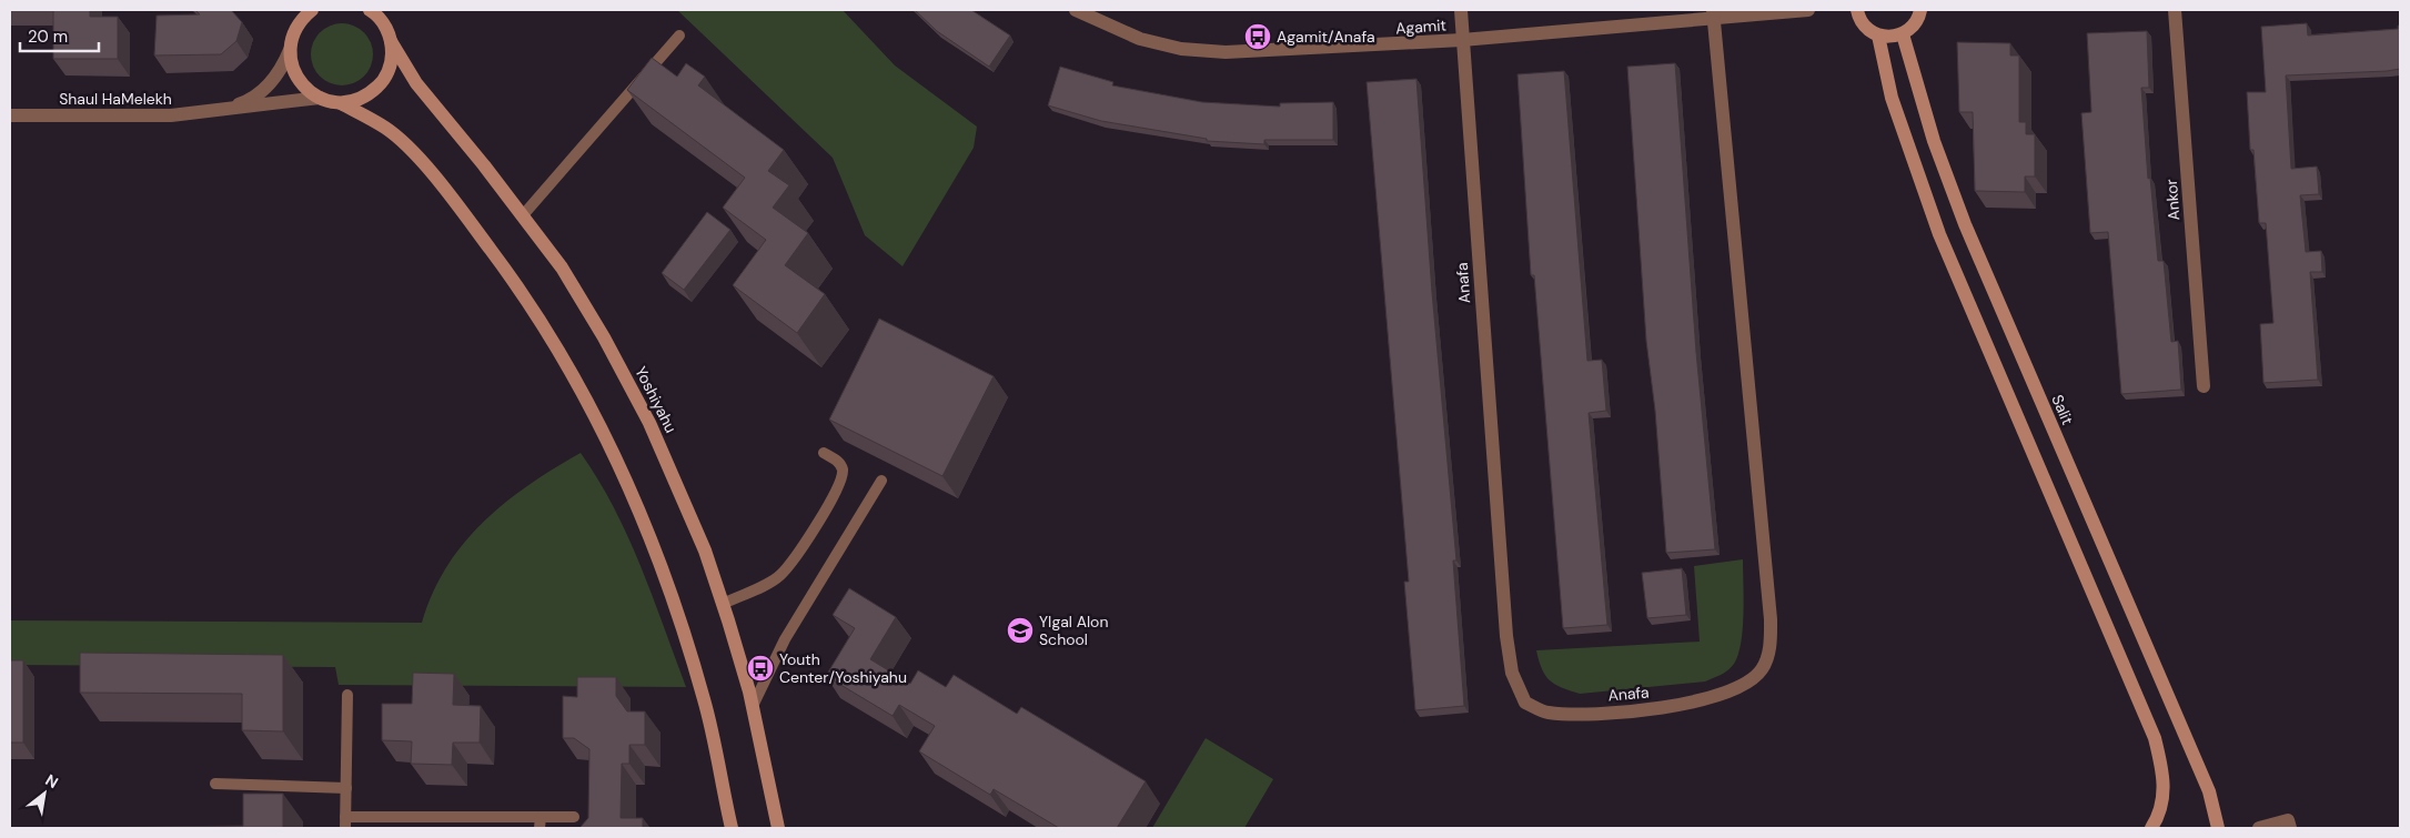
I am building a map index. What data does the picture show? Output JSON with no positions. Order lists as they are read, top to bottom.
{
  "streets": {
    "street": [
      "Agamit",
      "Shaul HaMelekh",
      "Ankor",
      "Anafa",
      "Yoshiyahu",
      "Salit"
    ]
  },
  "crossings": [
    ["Agamit", "Anafa"]
  ],
  "places": {
    "bus stop": ["Agamit/Anafa", "Youth Center/Yoshiyahu"],
    "school or university": ["YIgal Alon School"]
  },
  "scale_bar": "20 m",
  "north": "top right"
}
